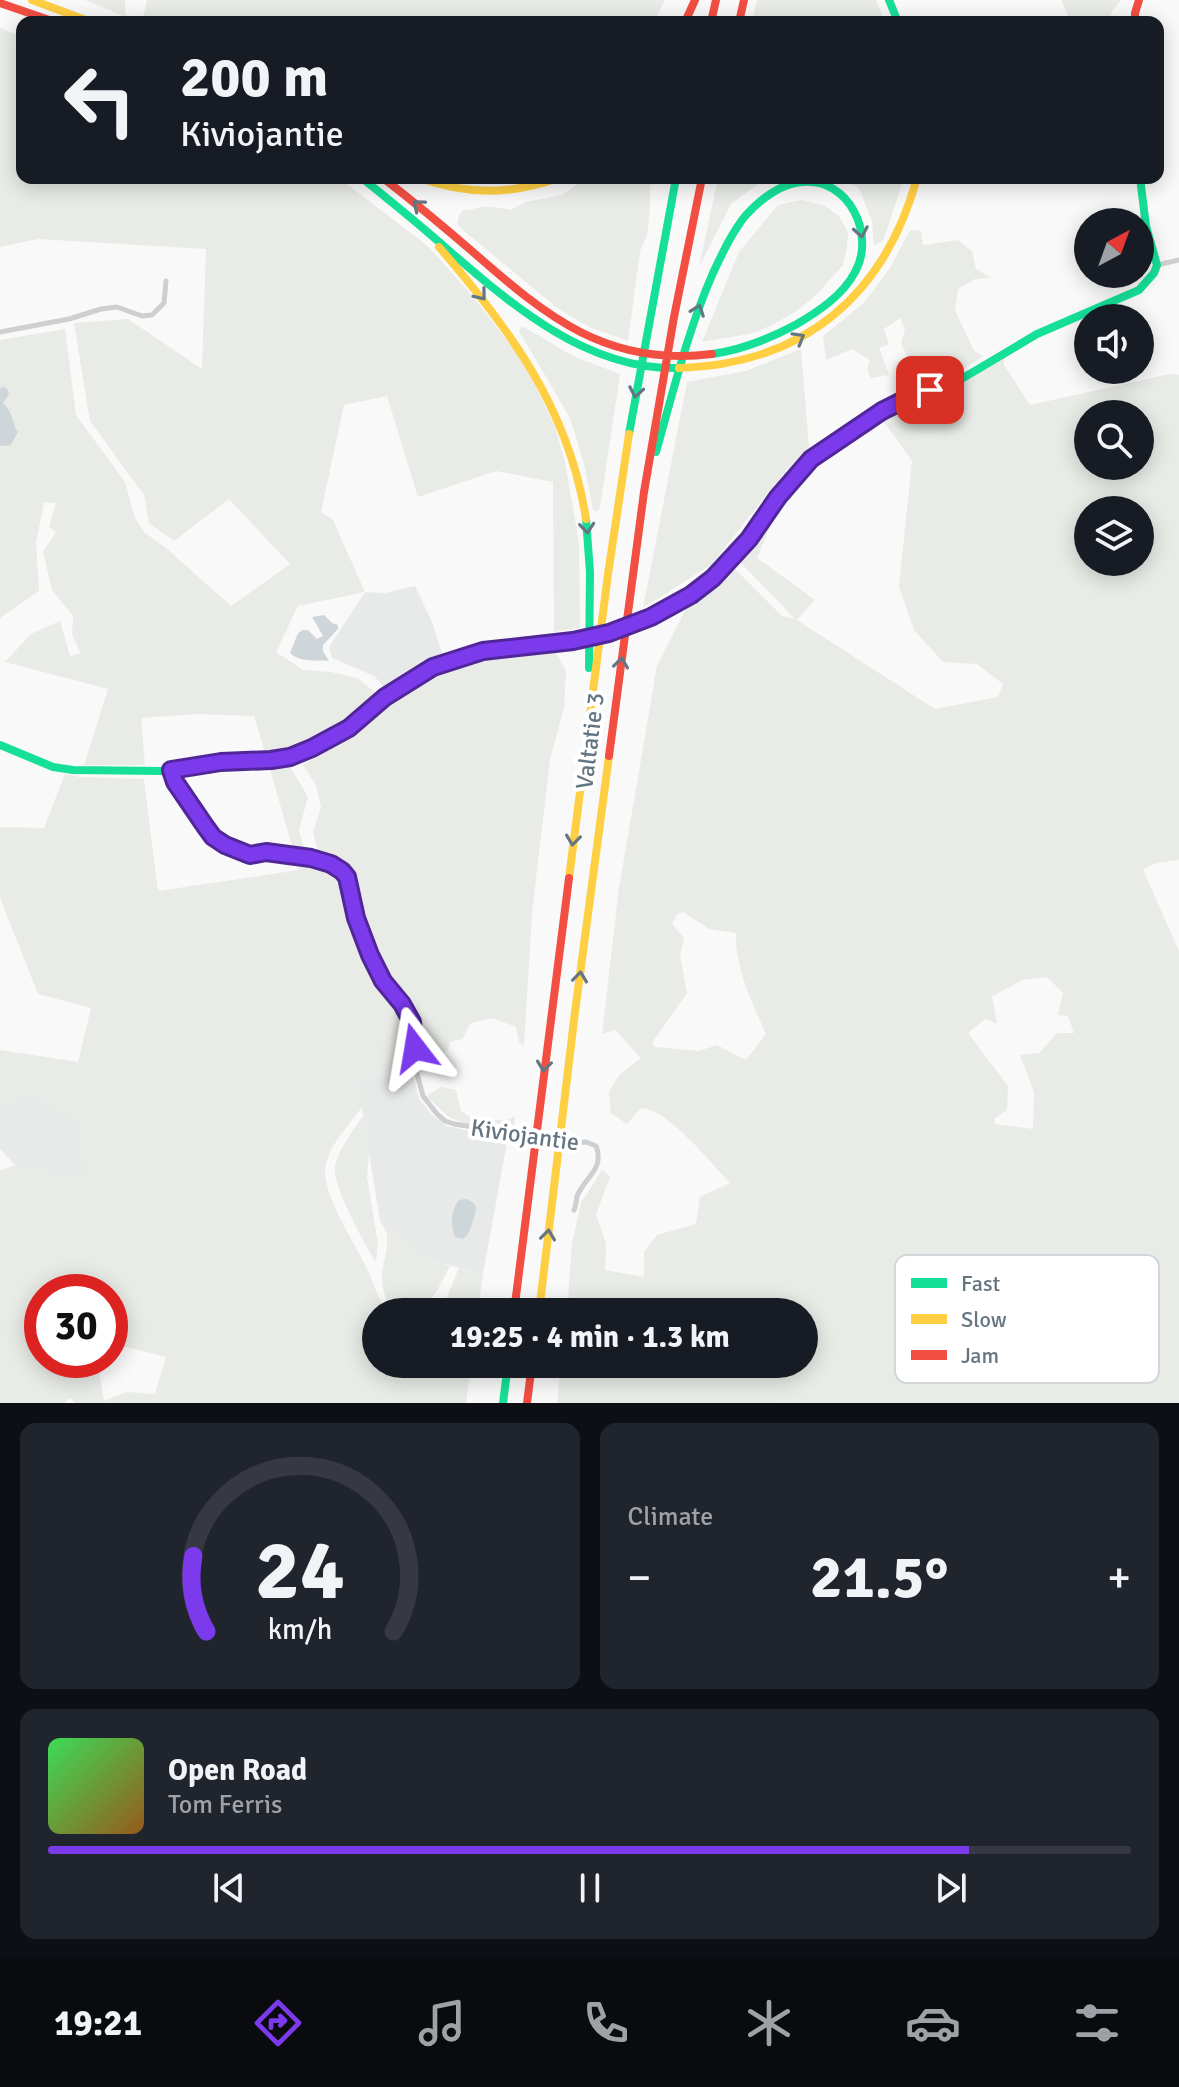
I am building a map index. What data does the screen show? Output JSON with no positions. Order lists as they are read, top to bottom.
{
  "streets": {
    "main road": ["Valtatie 3"],
    "street": ["Kiviojantie"]
  },
  "legend": ["Fast", "Slow", "Jam"],
  "north": "top right",
  "page": {
    "turn": ["200 m", "Kiviojantie"],
    "limit": "30",
    "trip": "19:25 · 4 min · 1.3 km",
    "tile": "Climate",
    "heat": ["−", "21.5°", "+"],
    "song": ["Open Road", "Tom Ferris"],
    "tabs": "19:21",
    "gauge": ["24", "km/h"]
  }
}
